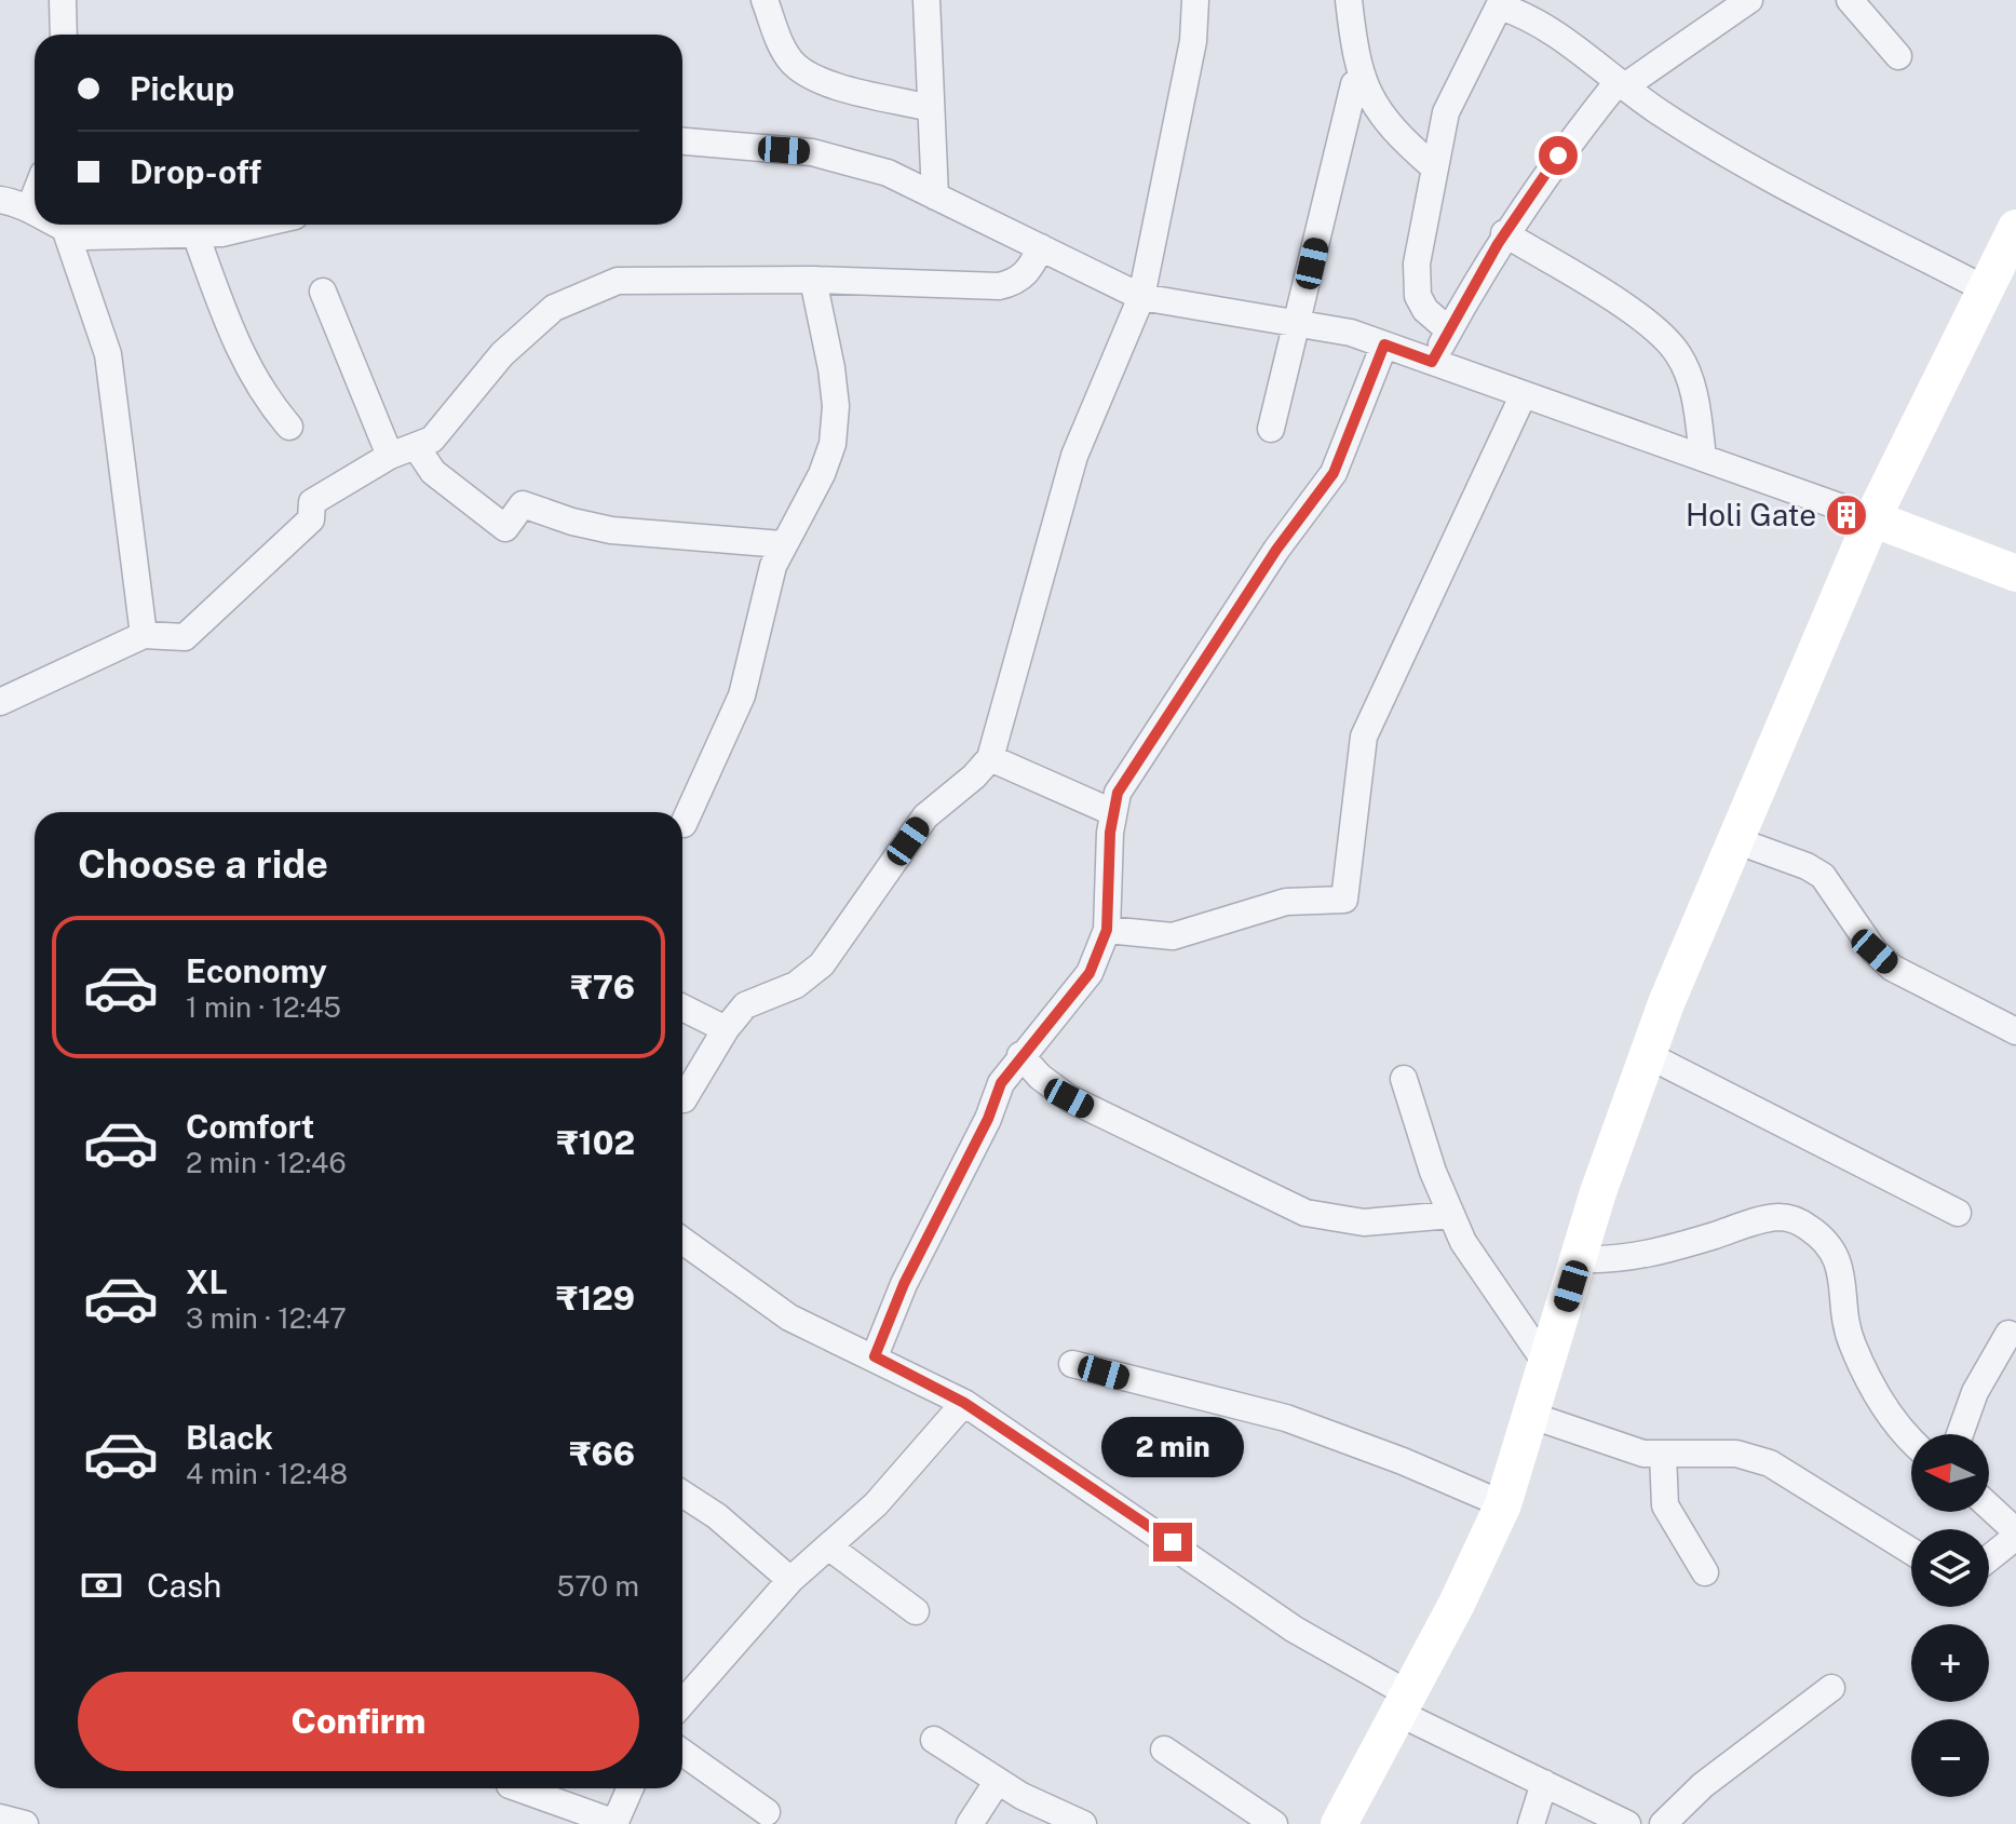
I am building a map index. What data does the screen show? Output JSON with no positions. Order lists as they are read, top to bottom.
{
  "places": {
    "building": ["Holi Gate"]
  },
  "north": "left",
  "page": {
    "banner": ["Pickup", "Drop-off"],
    "heading": "Choose a ride",
    "list": [
      {
        "name": "Economy",
        "note": "1 min · 12:45",
        "value": "₹76"
      },
      {
        "name": "Comfort",
        "note": "2 min · 12:46",
        "value": "₹102"
      },
      {
        "name": "XL",
        "note": "3 min · 12:47",
        "value": "₹129"
      },
      {
        "name": "Black",
        "note": "4 min · 12:48",
        "value": "₹66"
      }
    ],
    "bubble": "2 min",
    "map_buttons": ["+", "−"],
    "pay": ["Cash", "570 m"],
    "buttons": "Confirm"
  }
}
